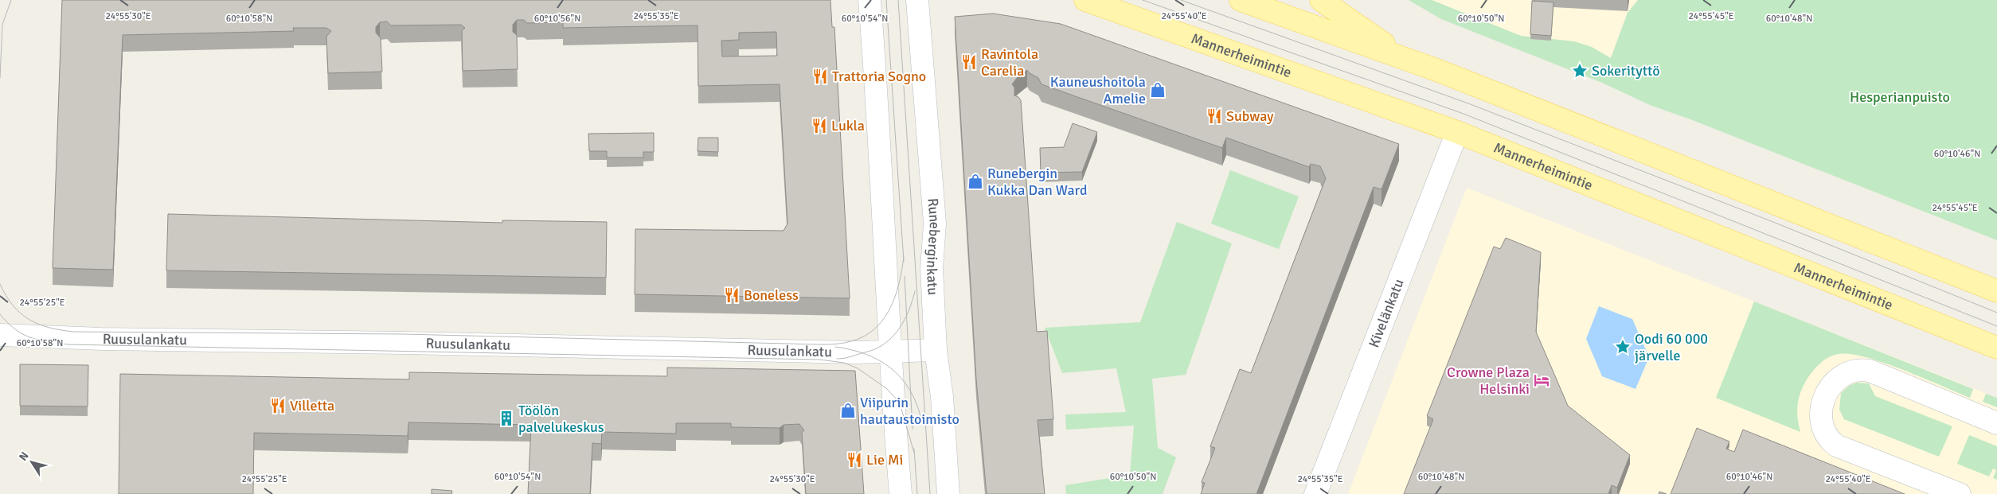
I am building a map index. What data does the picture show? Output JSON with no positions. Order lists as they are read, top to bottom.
{
  "streets": {
    "main road": ["Mannerheimintie"],
    "street": ["Runeberginkatu", "Kivelänkatu", "Ruusulankatu"]
  },
  "crossings": [
    ["Mannerheimintie", "Kivelänkatu"],
    ["Runeberginkatu", "Ruusulankatu"]
  ],
  "parks": ["Hesperianpuisto"],
  "places": {
    "restaurant": [
      "Ravintola Carelia",
      "Trattoria Sogno",
      "Subway",
      "Lukla",
      "Boneless",
      "Villetta",
      "Lie Mi"
    ],
    "place": ["Sokerityttö", "Oodi 60 000 järvelle"],
    "shop": ["Kauneushoitola Amelie", "Runebergin Kukka Dan Ward", "Viipurin hautaustoimisto"],
    "hotel": ["Crowne Plaza Helsinki"],
    "building": ["Töölön palvelukeskus"]
  },
  "north": "top left",
  "coordinates": [
    "24°55'40\"E",
    "24°55'30\"E",
    "24°55'35\"E",
    "24°55'45\"E",
    "60°10'58\"N",
    "60°10'56\"N",
    "60°10'54\"N",
    "60°10'50\"N",
    "60°10'48\"N",
    "60°10'46\"N",
    "24°55'25\"E"
  ]
}
